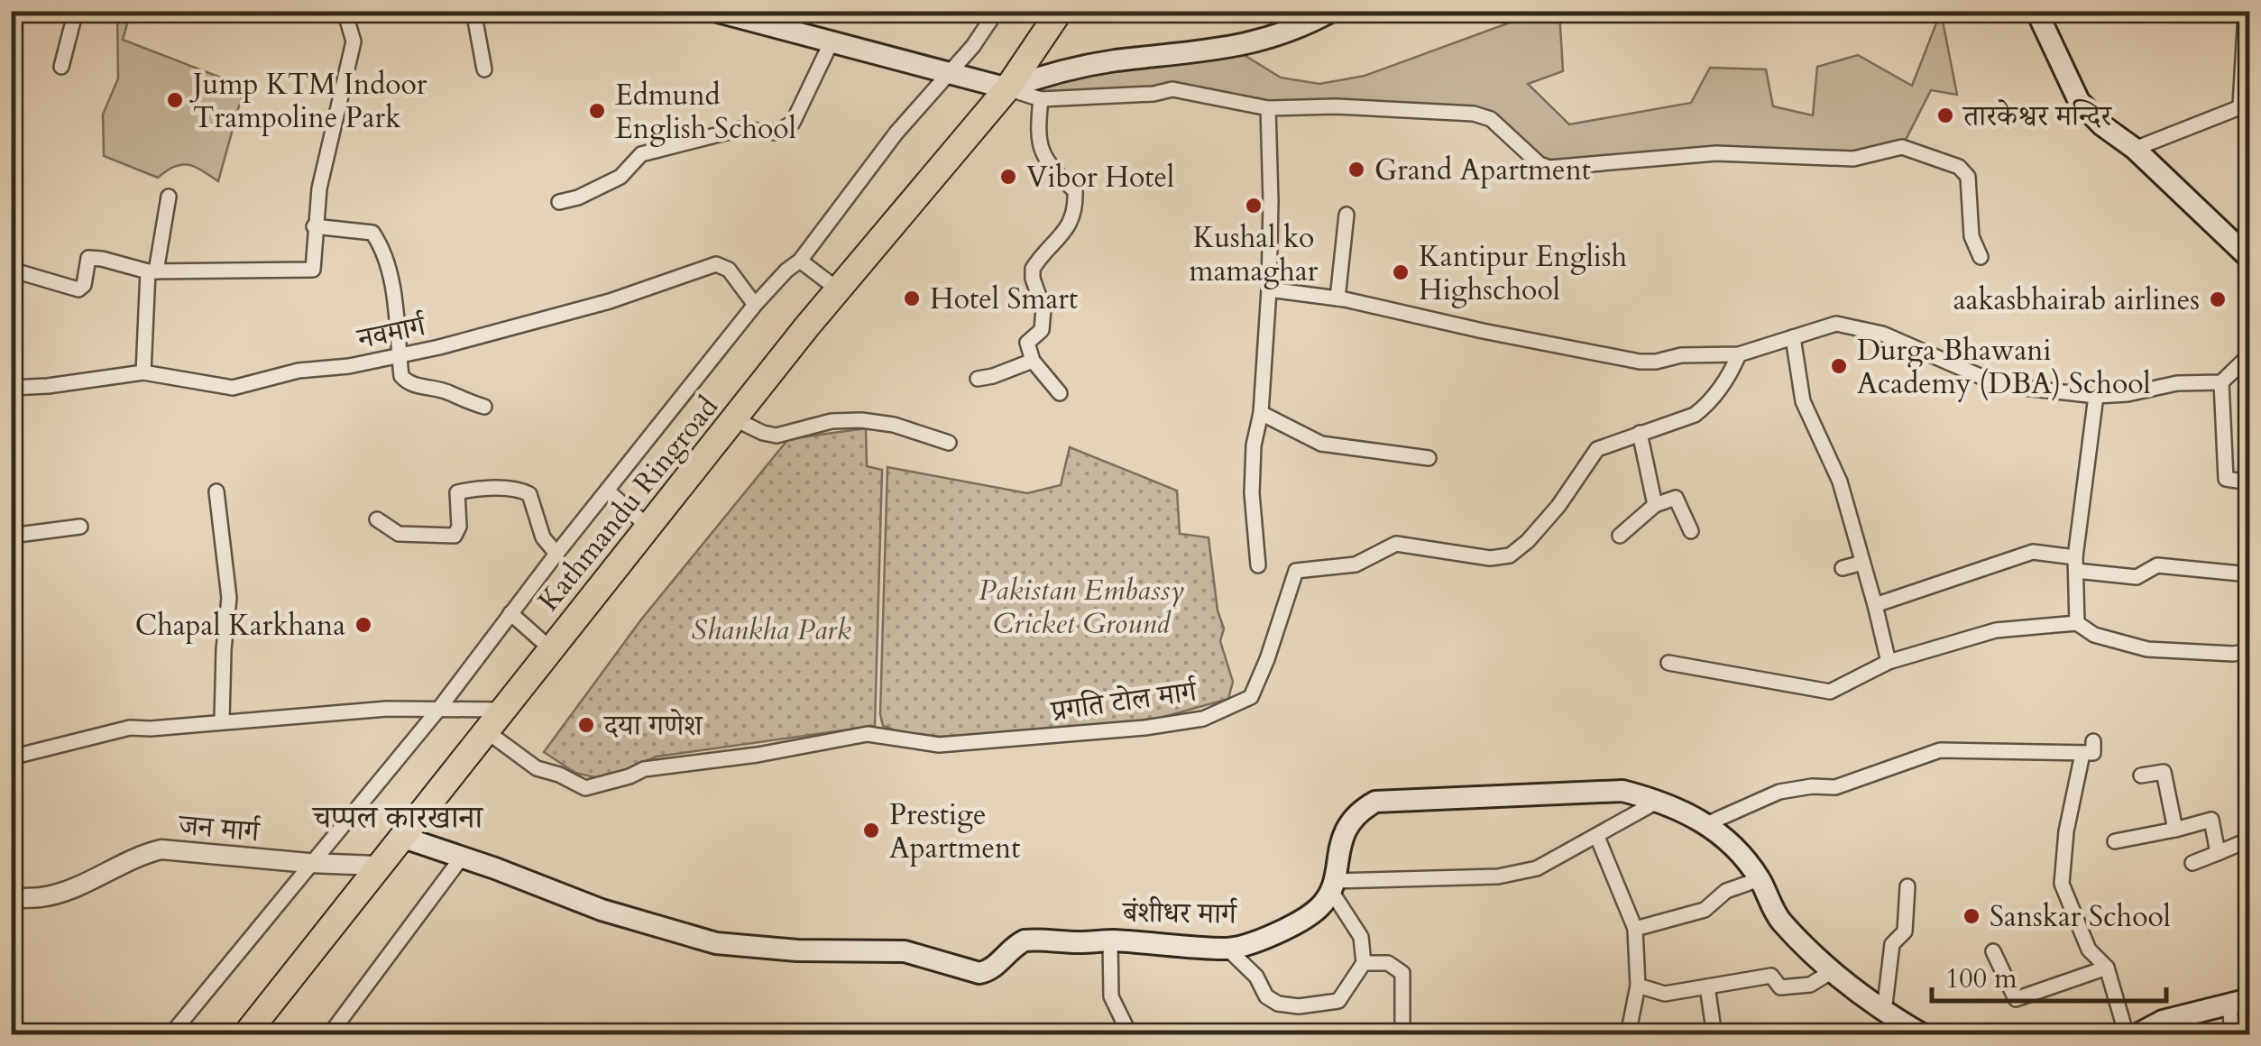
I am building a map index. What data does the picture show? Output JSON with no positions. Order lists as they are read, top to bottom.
{
  "streets": {
    "highway": ["Kathmandu Ringroad"],
    "main road": ["बंशीधर मार्ग"],
    "street": ["नवमार्ग", "प्रगति टोल मार्ग", "जन मार्ग"]
  },
  "crossings": [
    ["Kathmandu Ringroad", "प्रगति टोल मार्ग"],
    ["Kathmandu Ringroad", "जन मार्ग"],
    ["Kathmandu Ringroad", "बंशीधर मार्ग"]
  ],
  "districts": ["चप्पल कारखाना"],
  "parks": ["Pakistan Embassy Cricket Ground", "Shankha Park"],
  "places": [
    "Jump KTM Indoor Trampoline Park",
    "Edmund English School",
    "तारकेश्वर मन्दिर",
    "Grand Apartment",
    "Vibor Hotel",
    "Kushal ko mamaghar",
    "Kantipur English Highschool",
    "Hotel Smart",
    "aakasbhairab airlines",
    "Durga Bhawani Academy (DBA) School",
    "Chapal Karkhana",
    "दया गणेश",
    "Prestige Apartment",
    "Sanskar School"
  ],
  "scale_bar": "100 m"
}
